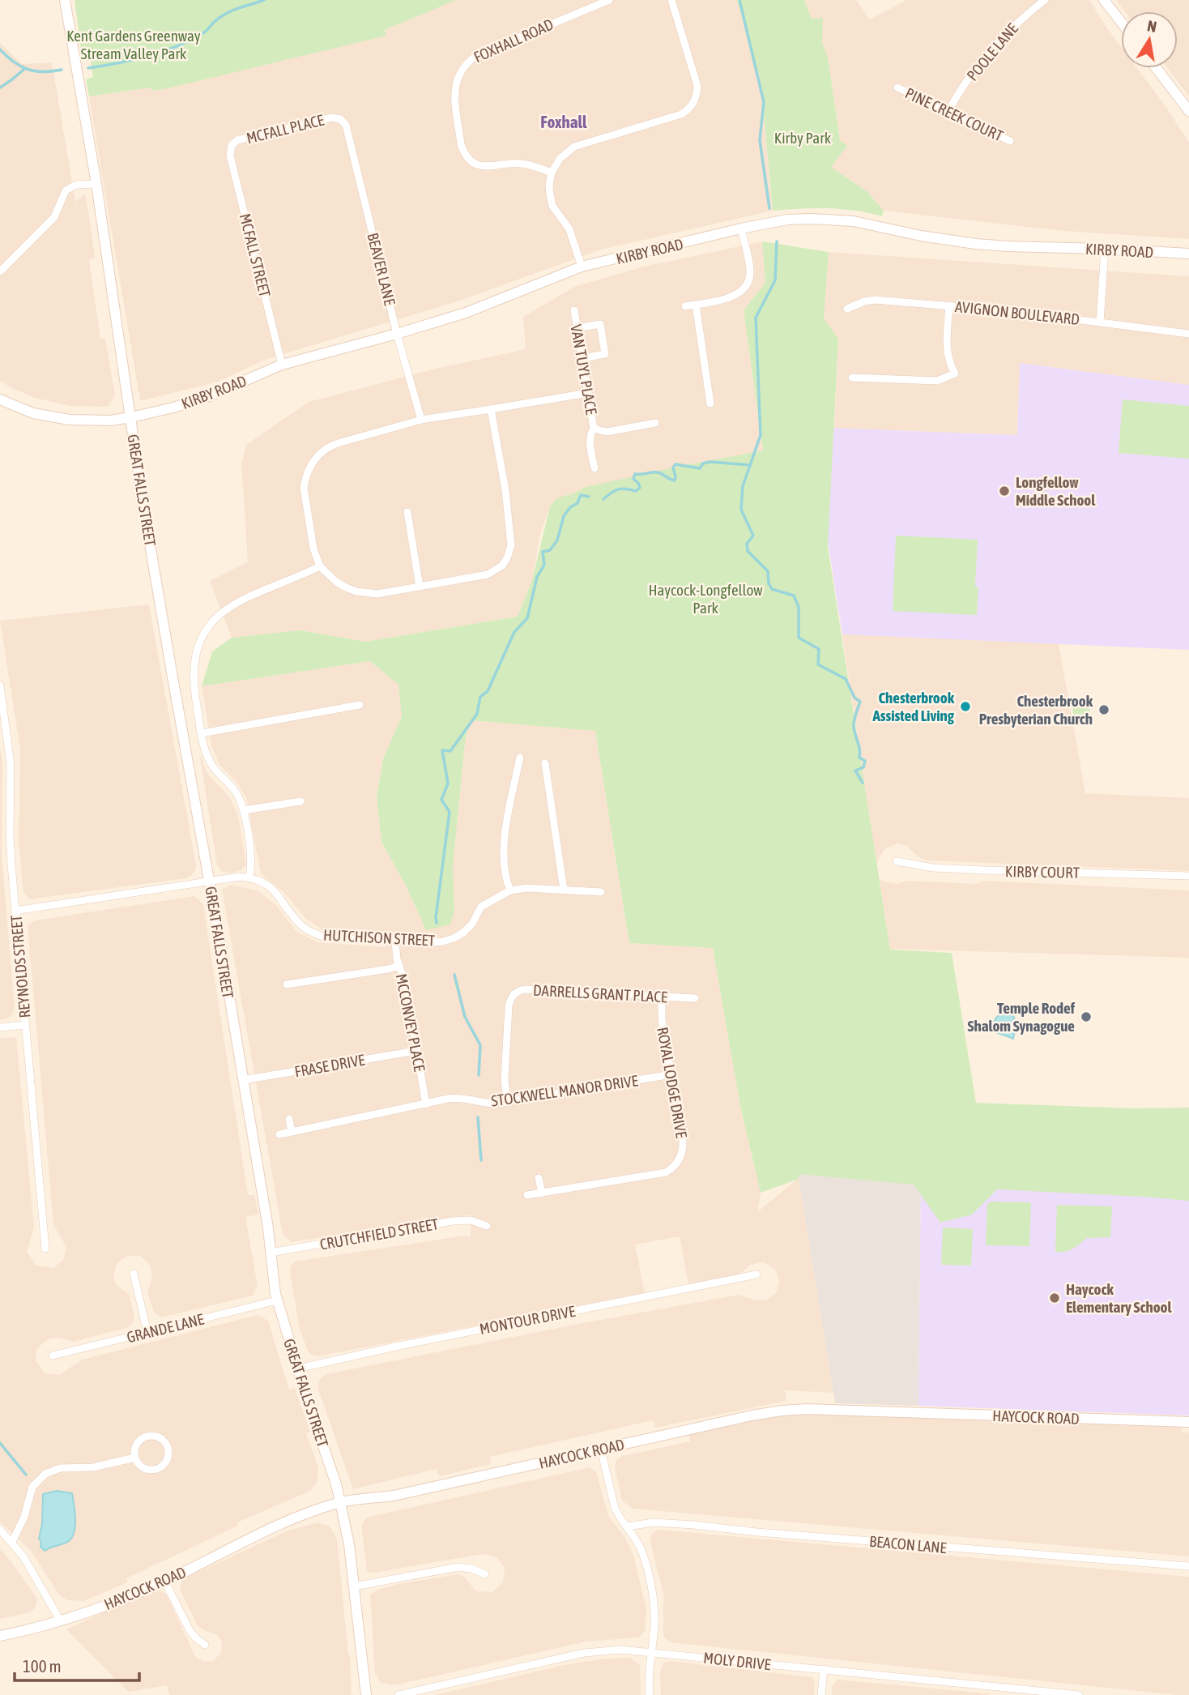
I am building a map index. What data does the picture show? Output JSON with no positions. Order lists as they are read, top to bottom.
{
  "streets": {
    "main road": ["KIRBY ROAD", "GREAT FALLS STREET", "HAYCOCK ROAD"],
    "street": [
      "FOXHALL ROAD",
      "POOLE LANE",
      "PINE CREEK COURT",
      "MCFALL PLACE",
      "MCFALL STREET",
      "BEAVER LANE",
      "AVIGNON BOULEVARD",
      "VAN TUYL PLACE",
      "KIRBY COURT",
      "HUTCHISON STREET",
      "REYNOLDS STREET",
      "DARRELLS GRANT PLACE",
      "MCCONVEY PLACE",
      "FRASE DRIVE",
      "ROYAL LODGE DRIVE",
      "STOCKWELL MANOR DRIVE",
      "CRUTCHFIELD STREET",
      "MONTOUR DRIVE",
      "GRANDE LANE",
      "BEACON LANE",
      "MOLY DRIVE"
    ]
  },
  "crossings": [
    ["POOLE LANE", "PINE CREEK COURT"],
    ["MCFALL PLACE", "MCFALL STREET"],
    ["MCFALL PLACE", "BEAVER LANE"],
    ["KIRBY ROAD", "MCFALL STREET"],
    ["KIRBY ROAD", "BEAVER LANE"],
    ["KIRBY ROAD", "GREAT FALLS STREET"],
    ["GREAT FALLS STREET", "FRASE DRIVE"],
    ["GREAT FALLS STREET", "CRUTCHFIELD STREET"],
    ["GREAT FALLS STREET", "MONTOUR DRIVE"],
    ["GREAT FALLS STREET", "GRANDE LANE"],
    ["GREAT FALLS STREET", "HAYCOCK ROAD"],
    ["HUTCHISON STREET", "MCCONVEY PLACE"],
    ["DARRELLS GRANT PLACE", "ROYAL LODGE DRIVE"],
    ["DARRELLS GRANT PLACE", "STOCKWELL MANOR DRIVE"],
    ["MCCONVEY PLACE", "FRASE DRIVE"],
    ["MCCONVEY PLACE", "STOCKWELL MANOR DRIVE"],
    ["ROYAL LODGE DRIVE", "STOCKWELL MANOR DRIVE"]
  ],
  "districts": ["Foxhall"],
  "parks": ["Kent Gardens Greenway Stream Valley Park", "Kirby Park", "Haycock-Longfellow Park"],
  "places": [
    "Longfellow Middle School",
    "Chesterbrook Assisted Living",
    "Chesterbrook Presbyterian Church",
    "Temple Rodef Shalom Synagogue",
    "Haycock Elementary School"
  ],
  "scale_bar": "100 m",
  "north": "top"
}
